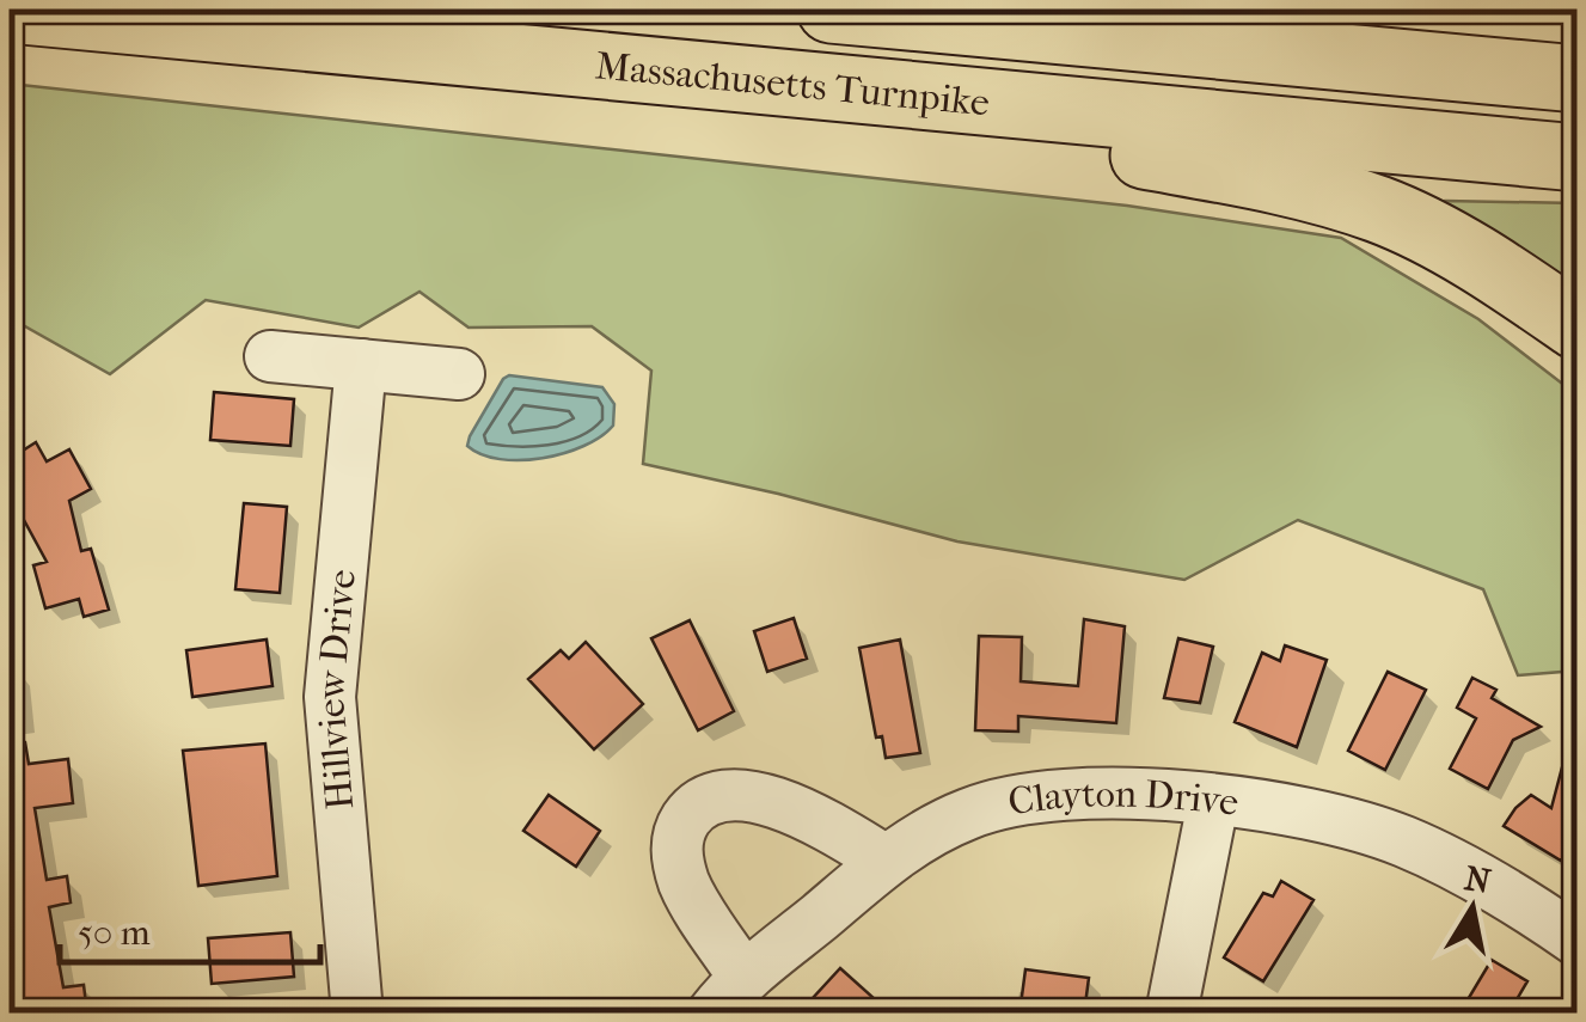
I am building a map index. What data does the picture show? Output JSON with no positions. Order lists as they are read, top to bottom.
{
  "streets": {
    "highway": ["Massachusetts Turnpike"],
    "street": ["Hillview Drive", "Clayton Drive"]
  },
  "scale_bar": "50 m",
  "north": "top"
}
